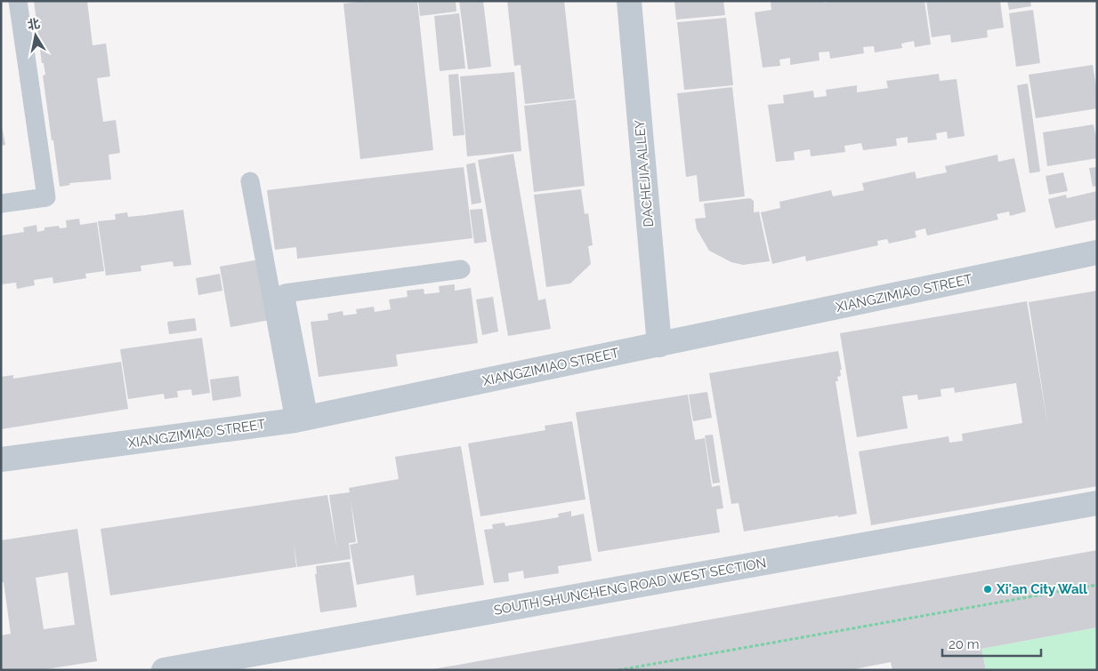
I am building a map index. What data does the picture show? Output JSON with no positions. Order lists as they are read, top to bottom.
{
  "streets": {
    "street": ["DACHEJIA ALLEY", "XIANGZIMIAO STREET", "SOUTH SHUNCHENG ROAD WEST SECTION"]
  },
  "crossings": [
    ["DACHEJIA ALLEY", "XIANGZIMIAO STREET"]
  ],
  "places": ["Xi'an City Wall"],
  "scale_bar": "20 m",
  "north": "top"
}
